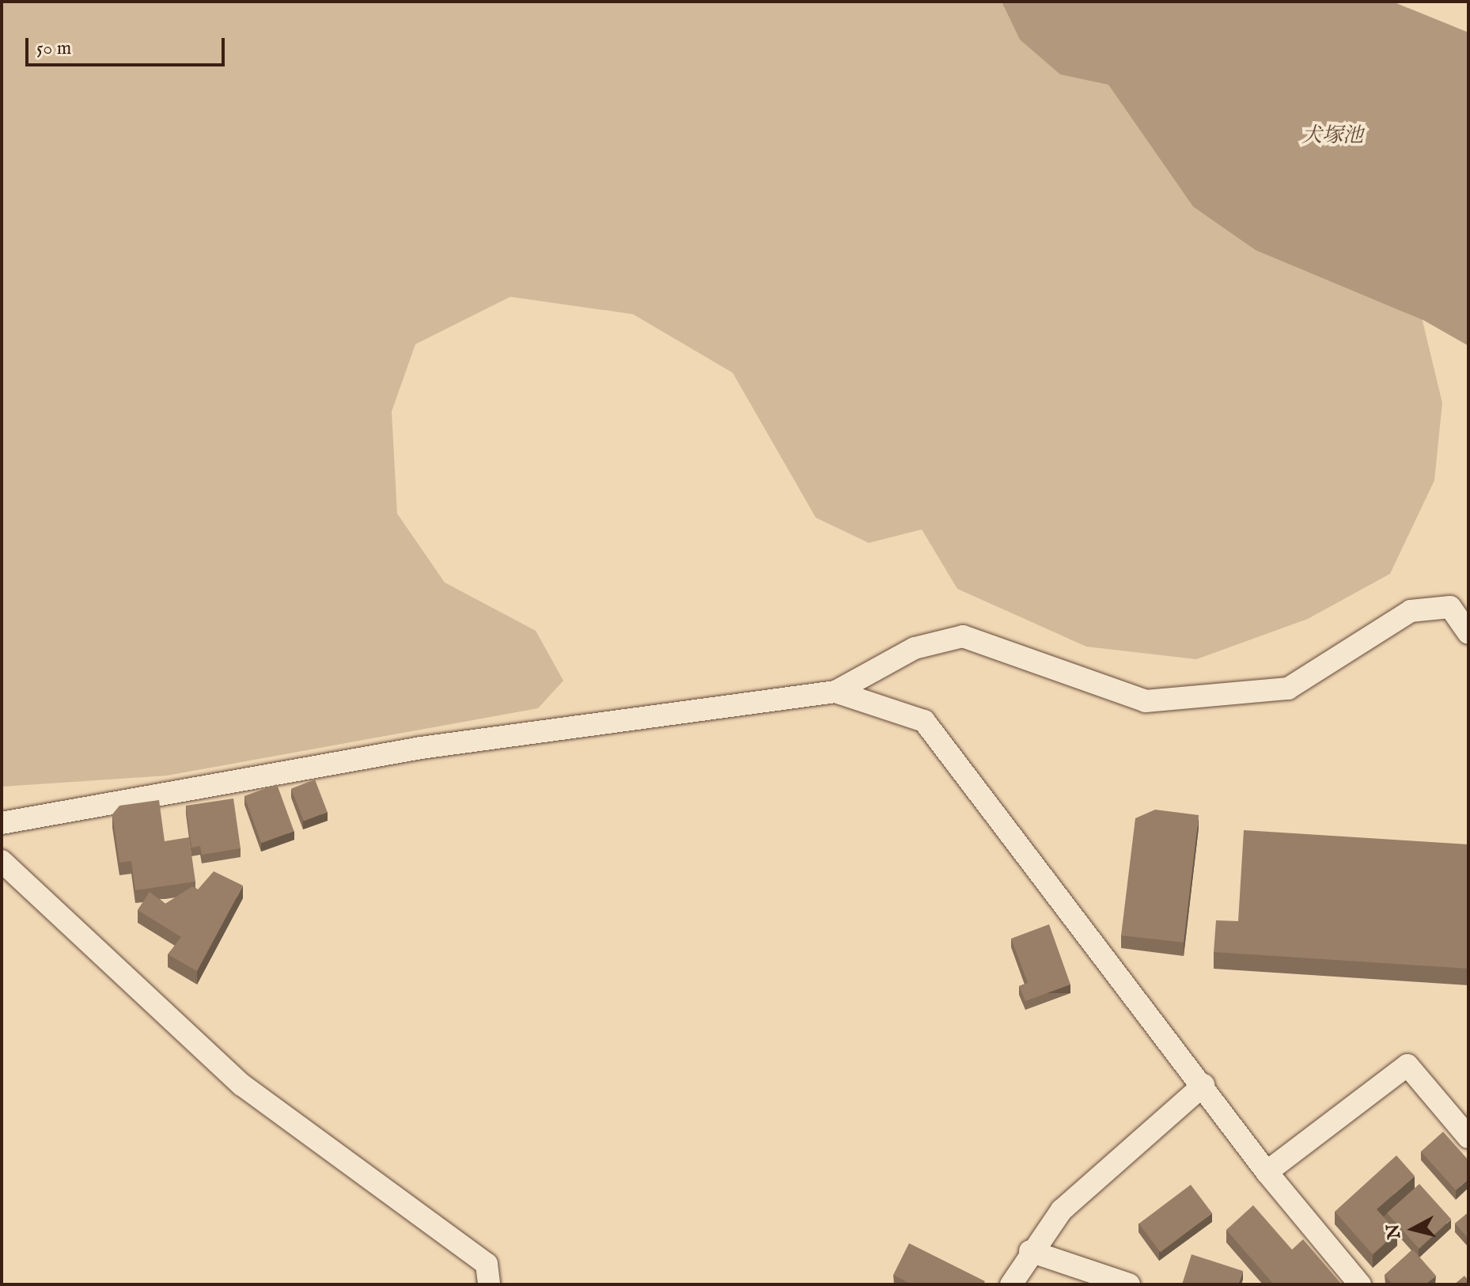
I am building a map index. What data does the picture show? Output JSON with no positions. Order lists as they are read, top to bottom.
{
  "water": ["犬塚池"],
  "scale_bar": "50 m",
  "north": "left"
}
